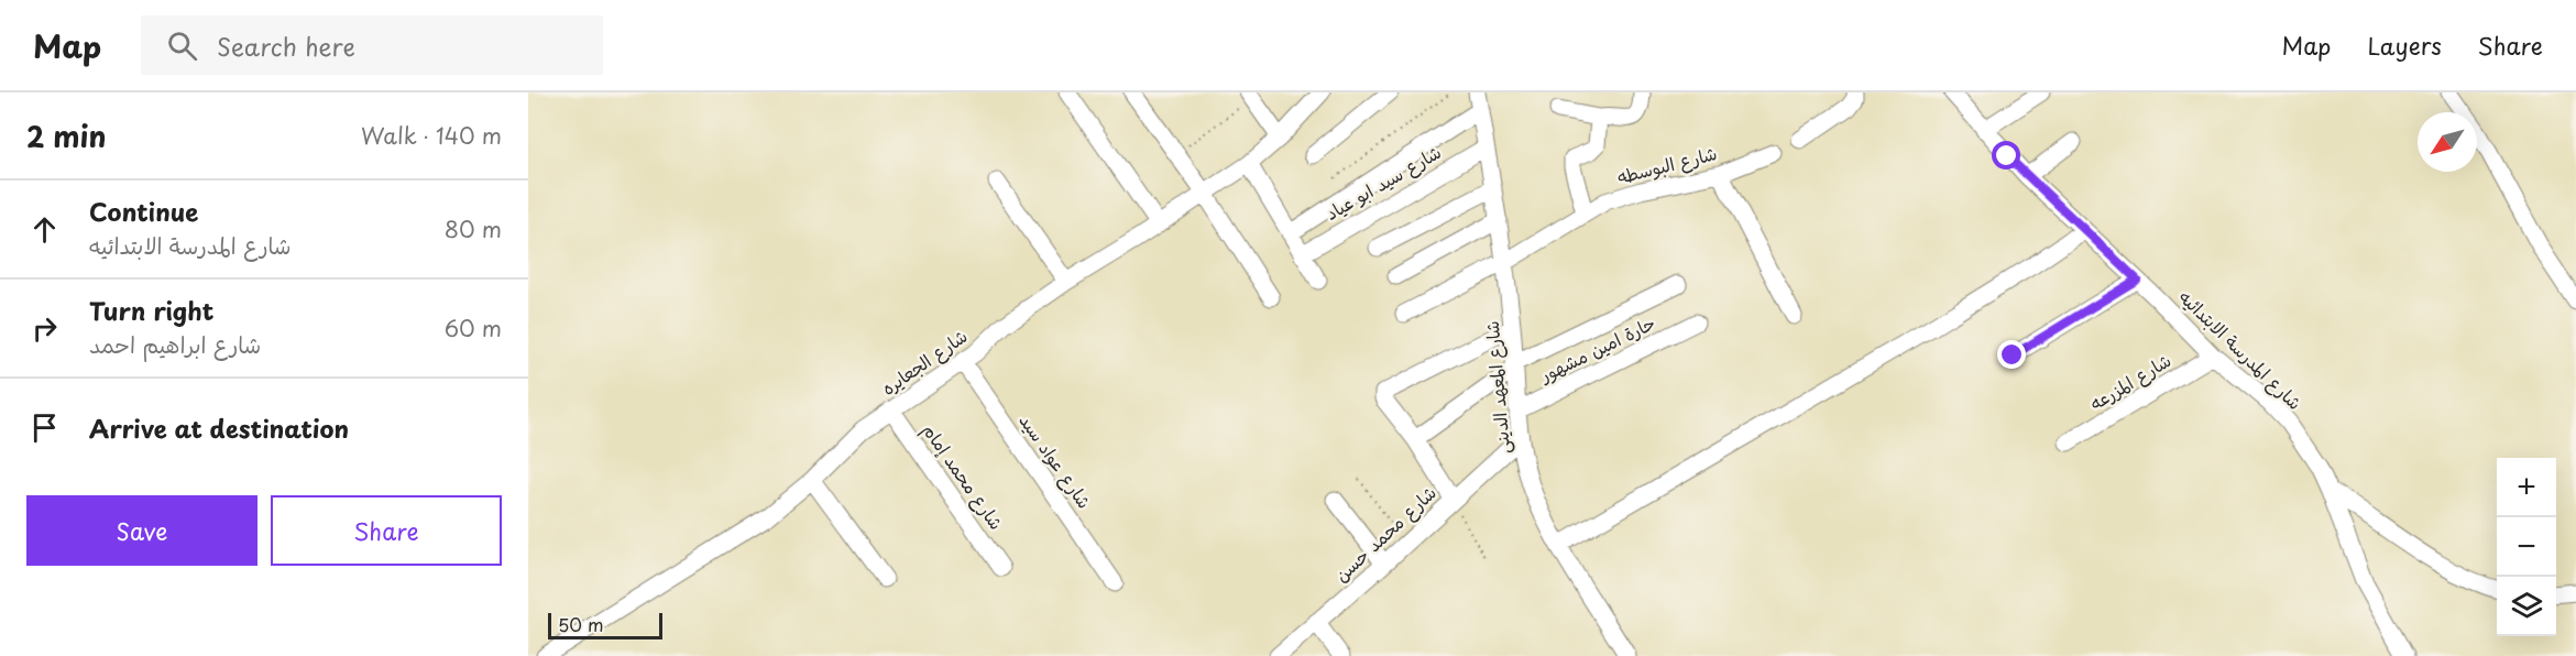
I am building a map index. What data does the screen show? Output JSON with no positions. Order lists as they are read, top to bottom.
{
  "streets": {
    "street": [
      "شارع البوسطه",
      "شارع سيد ابو عياد",
      "حارة امين مشهور",
      "شارع المدرسة الابتدائيه",
      "شارع الجعايره",
      "شارع المزرعه",
      "شارع المعهد الدينى",
      "شارع عواد سيد",
      "شارع محمد إمام",
      "شارع محمد حسن"
    ]
  },
  "crossings": [
    ["شارع البوسطه", "شارع المعهد الدينى"],
    ["شارع سيد ابو عياد", "شارع المعهد الدينى"],
    ["حارة امين مشهور", "شارع المعهد الدينى"],
    ["شارع المدرسة الابتدائيه", "شارع المزرعه"],
    ["شارع الجعايره", "شارع عواد سيد"],
    ["شارع الجعايره", "شارع محمد إمام"],
    ["شارع المعهد الدينى", "شارع محمد حسن"]
  ],
  "scale_bar": "50 m",
  "north": "bottom left",
  "page": {
    "header": "Map",
    "search": "Search here",
    "nav": ["Map", "Layers", "Share"],
    "heading": ["2 min", "Walk · 140 m"],
    "list": [
      ["Continue", "شارع المدرسة الابتدائيه", "80 m"],
      ["Turn right", "شارع ابراهيم احمد", "60 m"],
      "Arrive at destination"
    ],
    "map_buttons": ["+", "−"],
    "buttons": ["Save", "Share"],
    "scale": "50 m"
  }
}
